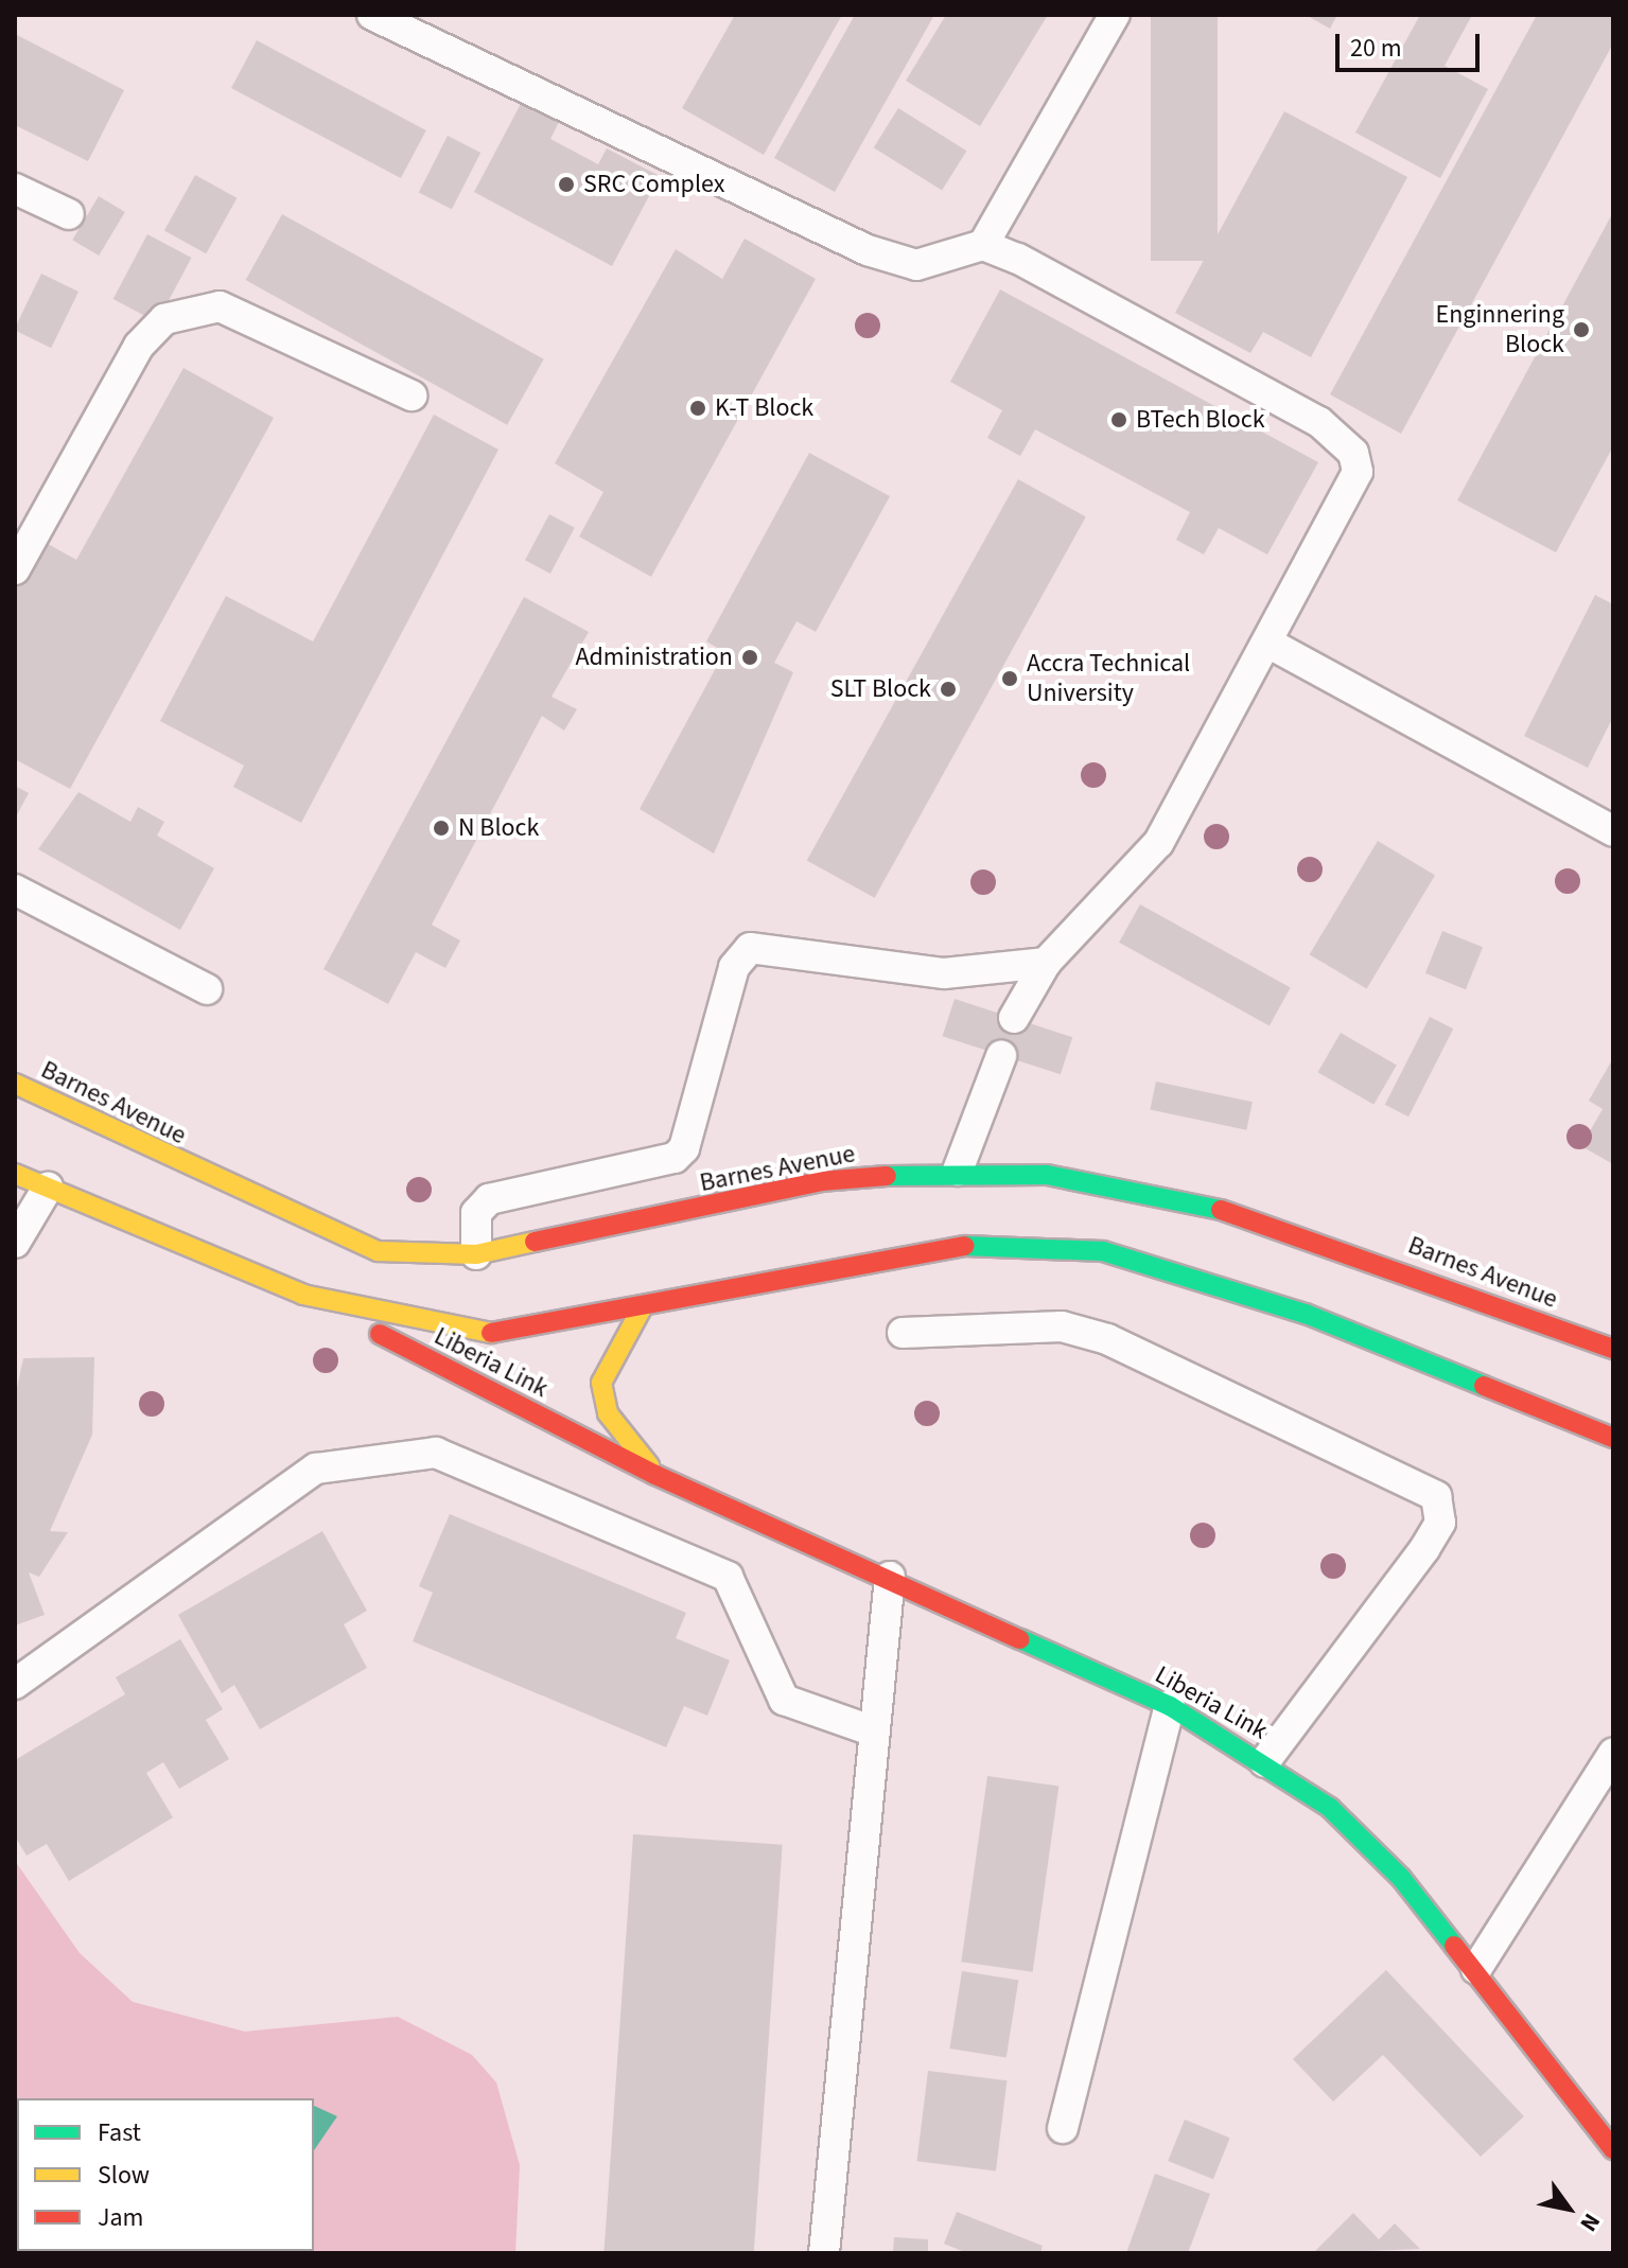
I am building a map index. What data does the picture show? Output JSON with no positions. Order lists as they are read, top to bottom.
{
  "streets": {
    "main road": ["Barnes Avenue", "Liberia Link"]
  },
  "places": [
    "SRC Complex",
    "Enginnering Block",
    "K-T Block",
    "BTech Block",
    "Administration",
    "Accra Technical University",
    "SLT Block",
    "N Block"
  ],
  "legend": ["Fast", "Slow", "Jam"],
  "scale_bar": "20 m",
  "north": "bottom right"
}
